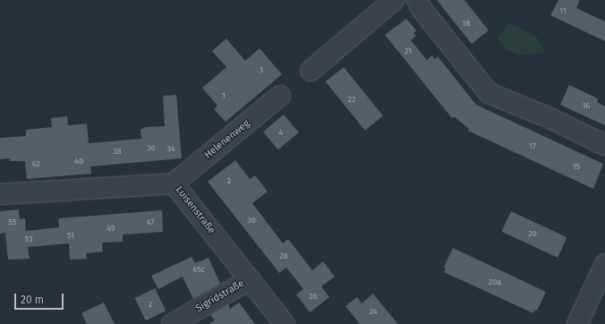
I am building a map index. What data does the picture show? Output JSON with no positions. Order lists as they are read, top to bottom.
{
  "streets": {
    "street": ["Helenenweg", "Luisenstraße", "Sigridstraße"]
  },
  "crossings": [
    ["Helenenweg", "Luisenstraße"],
    ["Luisenstraße", "Sigridstraße"]
  ],
  "house_numbers": [
    "11",
    "18",
    "21",
    "3",
    "1",
    "22",
    "16",
    "4",
    "17",
    "36",
    "34",
    "38",
    "40",
    "42",
    "15",
    "2",
    "30",
    "55",
    "47",
    "49",
    "20",
    "51",
    "53",
    "28",
    "45c",
    "20a",
    "26",
    "2",
    "24"
  ],
  "scale_bar": "20 m"
}
